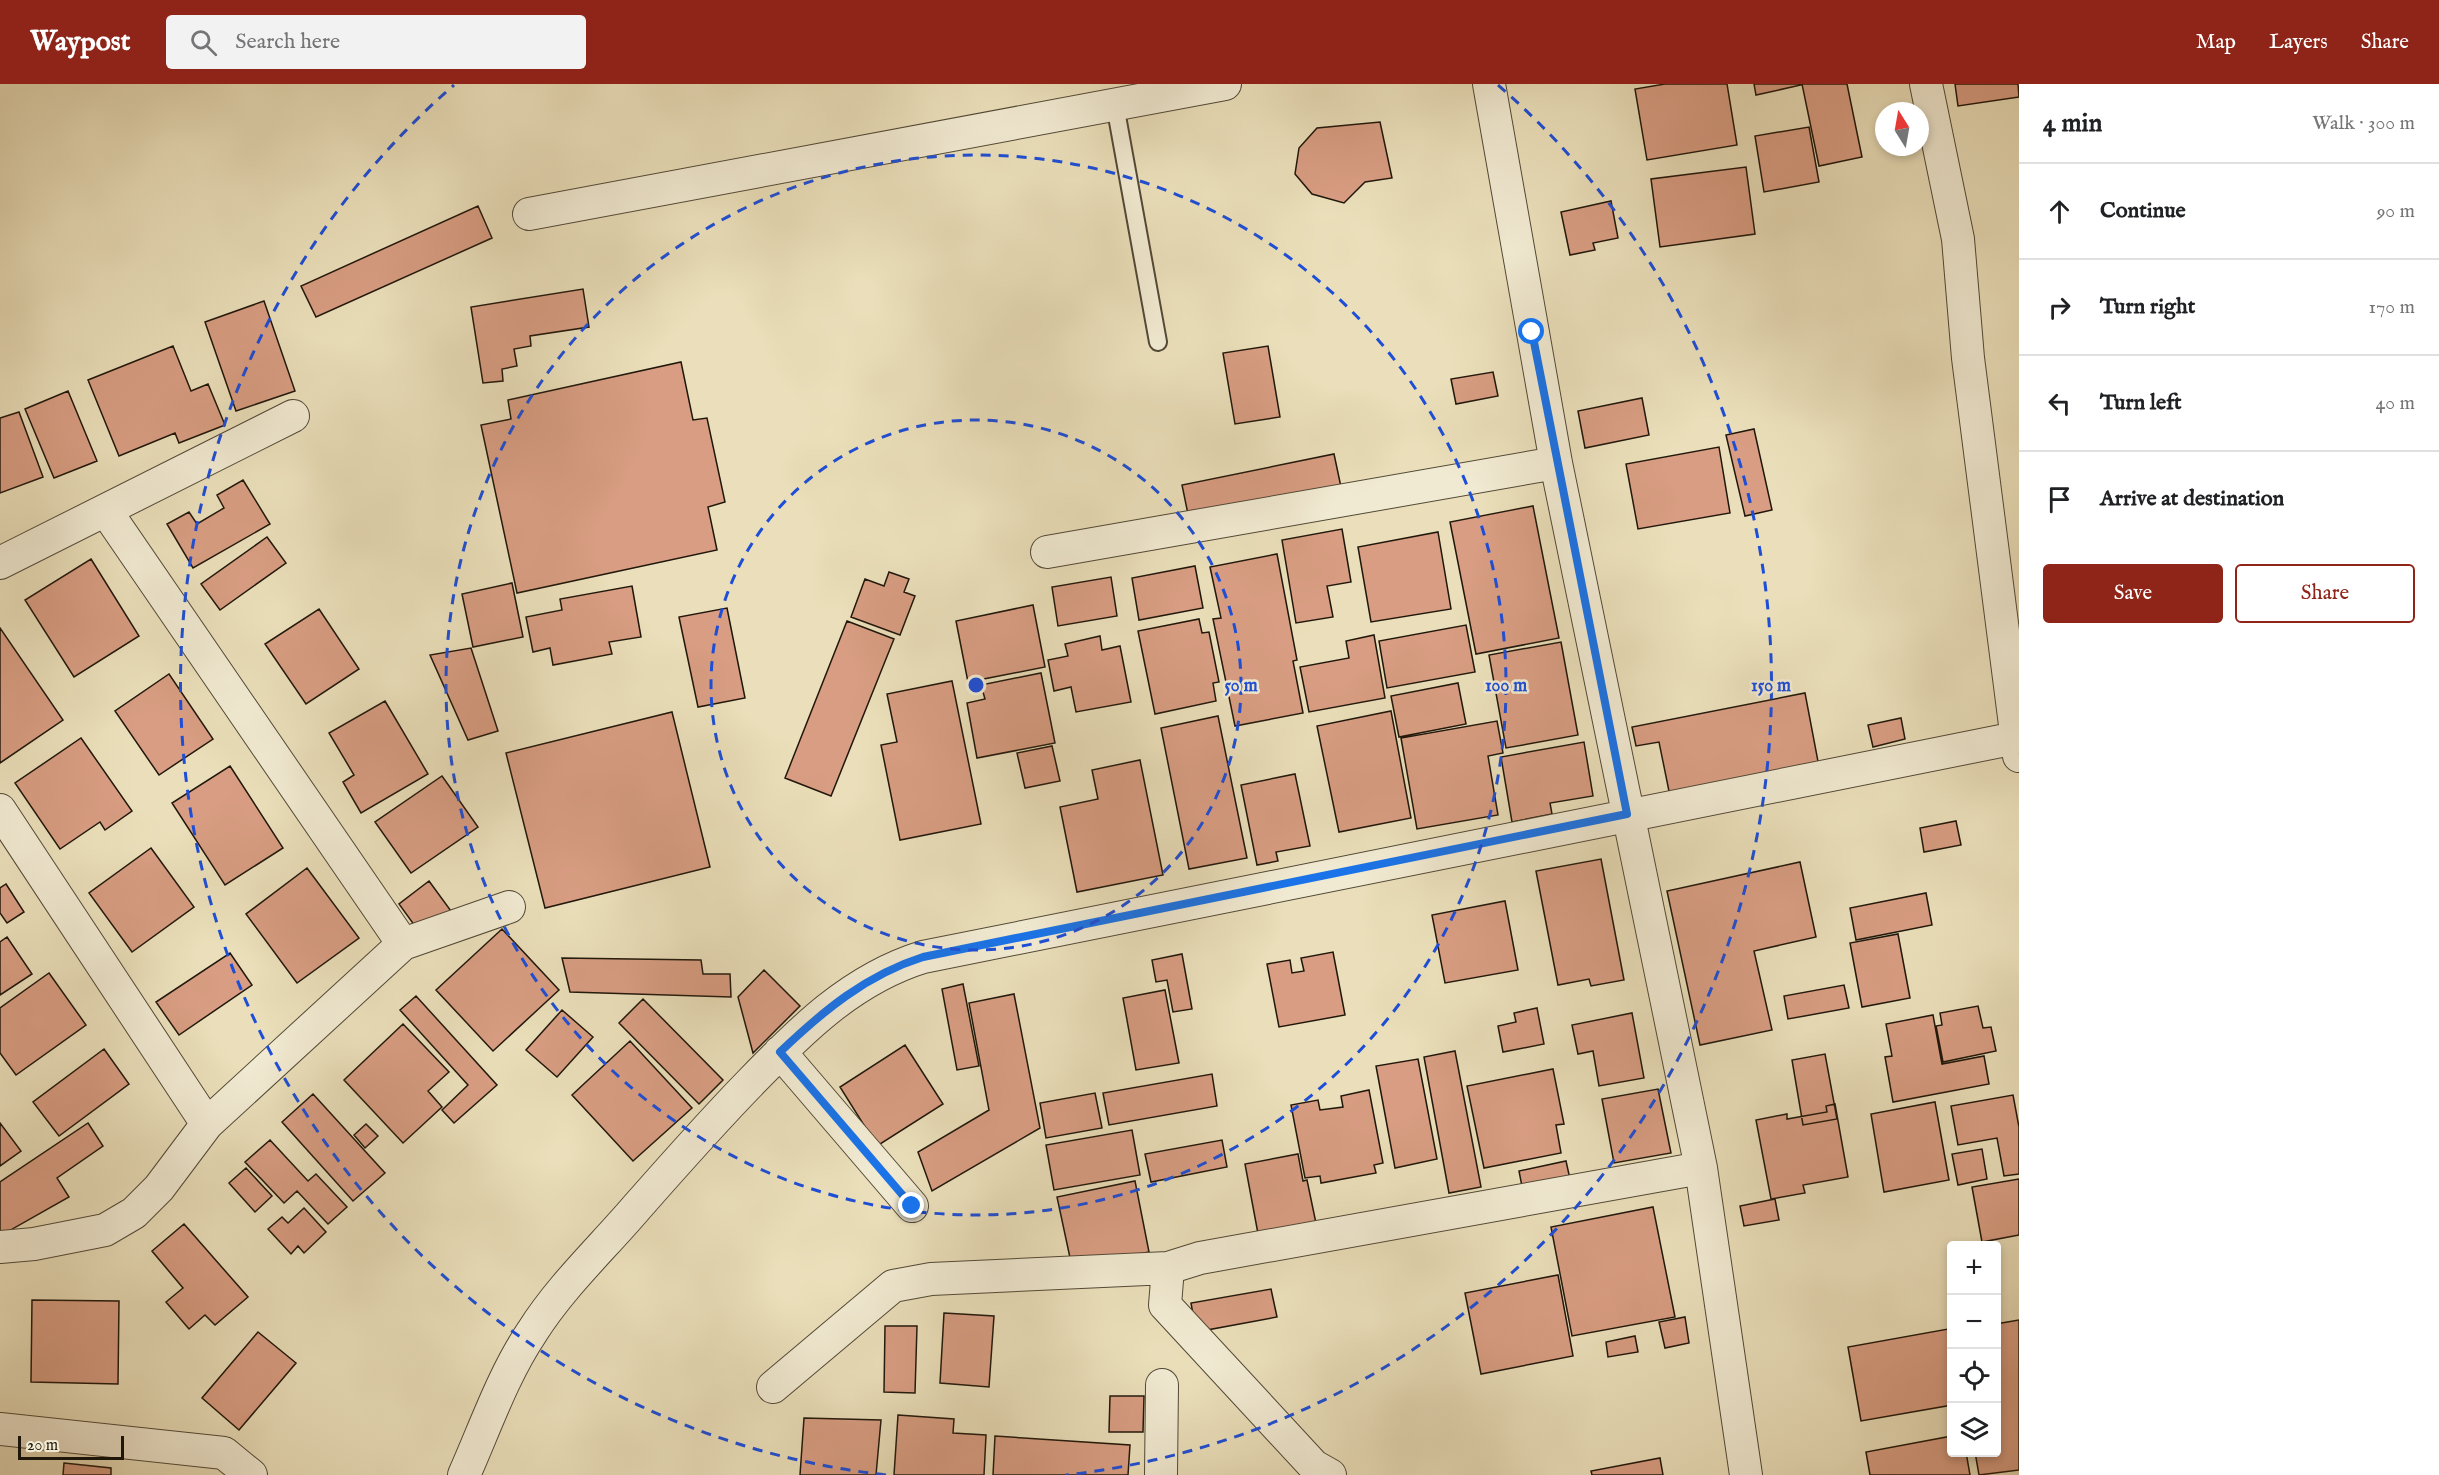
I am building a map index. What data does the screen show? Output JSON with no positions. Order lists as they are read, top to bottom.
{
  "scale_bar": "20 m",
  "north": "top",
  "page": {
    "header": "Waypost",
    "search": "Search here",
    "nav": ["Map", "Layers", "Share"],
    "heading": ["4 min", "Walk · 300 m"],
    "list": [
      ["Continue", "90 m"],
      ["Turn right", "170 m"],
      ["Turn left", "40 m"],
      "Arrive at destination"
    ],
    "buttons": ["Save", "Share"],
    "map_buttons": ["+", "−"],
    "scale": "20 m"
  },
  "rings": ["50 m", "100 m", "150 m"]
}
